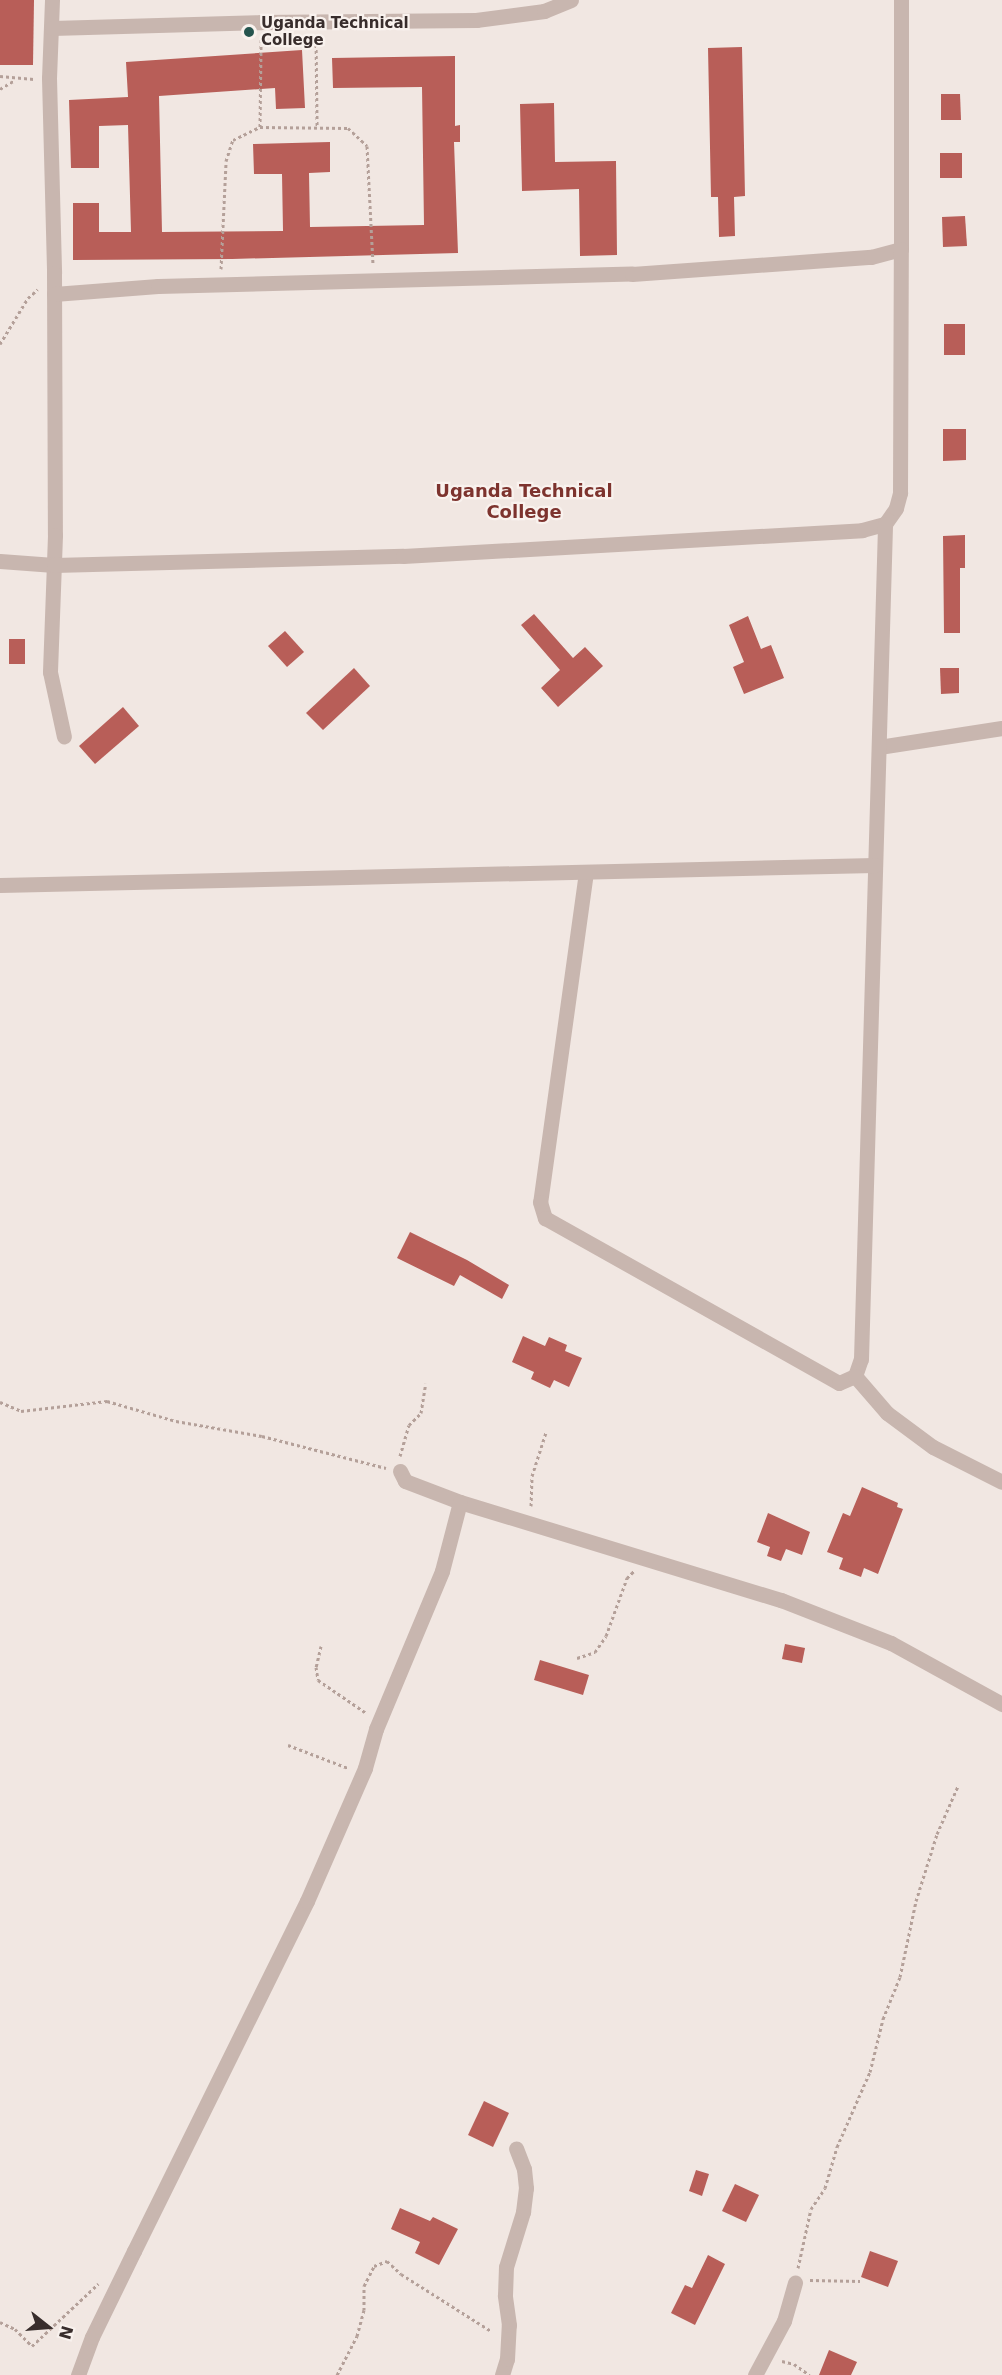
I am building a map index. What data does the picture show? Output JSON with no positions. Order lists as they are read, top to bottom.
{
  "districts": ["Uganda Technical College"],
  "places": ["Uganda Technical College"],
  "north": "right"
}
